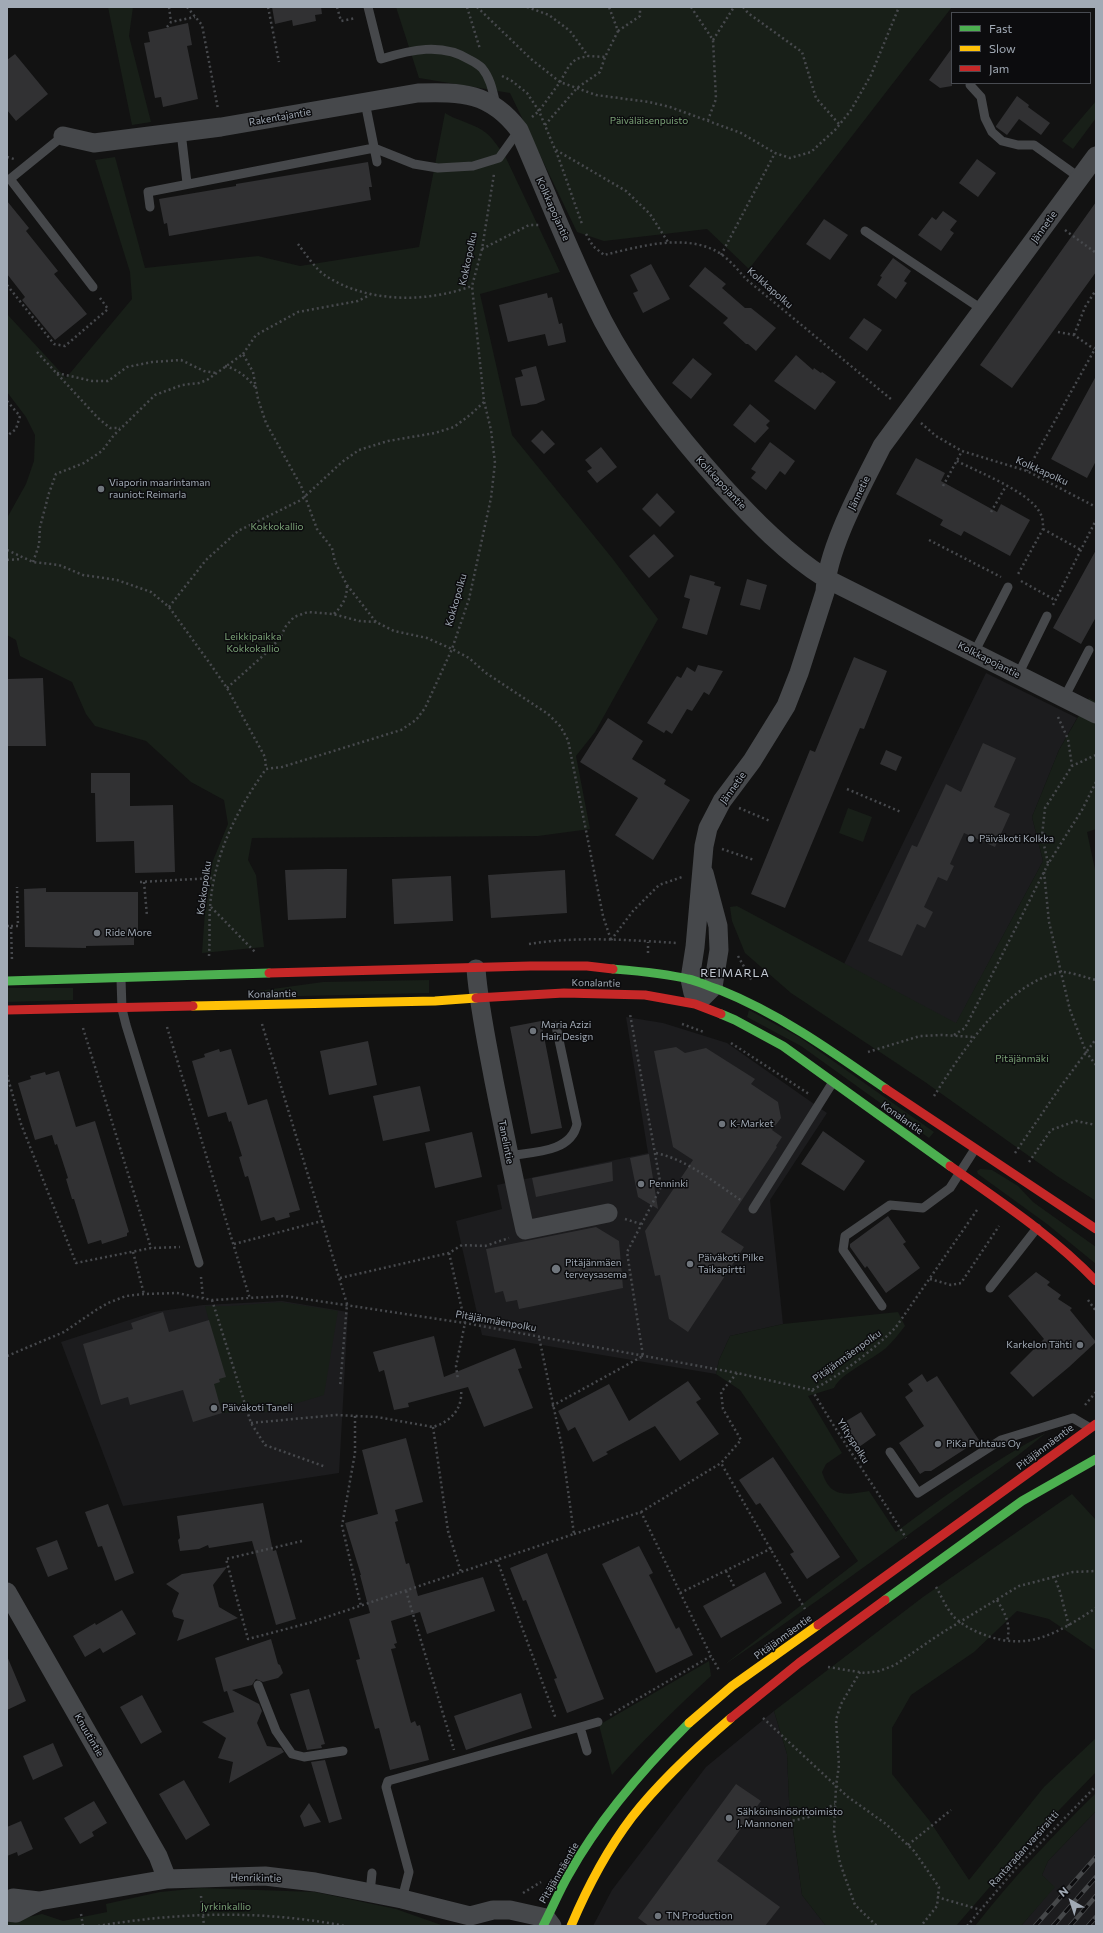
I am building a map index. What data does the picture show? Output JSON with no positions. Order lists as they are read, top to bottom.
{
  "streets": {
    "main road": ["Konalantie", "Pitäjänmäentie"],
    "street": [
      "Rakentajantie",
      "Kolkkapojantie",
      "Jännetie",
      "Tanelintie",
      "Knuutintie",
      "Henrikintie"
    ],
    "path": [
      "Kokkopolku",
      "Kolkkapolku",
      "Pitäjänmäenpolku",
      "Ylityspolku",
      "Rantaradan varsiraitti"
    ]
  },
  "crossings": [
    ["Rakentajantie", "Kolkkapojantie"],
    ["Kolkkapojantie", "Jännetie"],
    ["Jännetie", "Konalantie"],
    ["Konalantie", "Tanelintie"],
    ["Pitäjänmäenpolku", "Ylityspolku"],
    ["Pitäjänmäentie", "Henrikintie"],
    ["Knuutintie", "Henrikintie"]
  ],
  "districts": ["REIMARLA"],
  "parks": [
    "Päiväläisenpuisto",
    "Kokkokallio",
    "Leikkipaikka Kokkokallio",
    "Pitäjänmäki",
    "Jyrkinkallio"
  ],
  "places": [
    "Viaporin maarintaman rauniot: Reimarla",
    "Päiväkoti Kolkka",
    "Ride More",
    "Maria Azizi Hair Design",
    "K-Market",
    "Penninki",
    "Päiväkoti Pilke Taikapirtti",
    "Pitäjänmäen terveysasema",
    "Karkelon Tähti",
    "Päiväkoti Taneli",
    "PiKa Puhtaus Oy",
    "Sähköinsinööritoimisto J. Mannonen",
    "TN Production"
  ],
  "legend": ["Fast", "Slow", "Jam"],
  "north": "top left"
}
